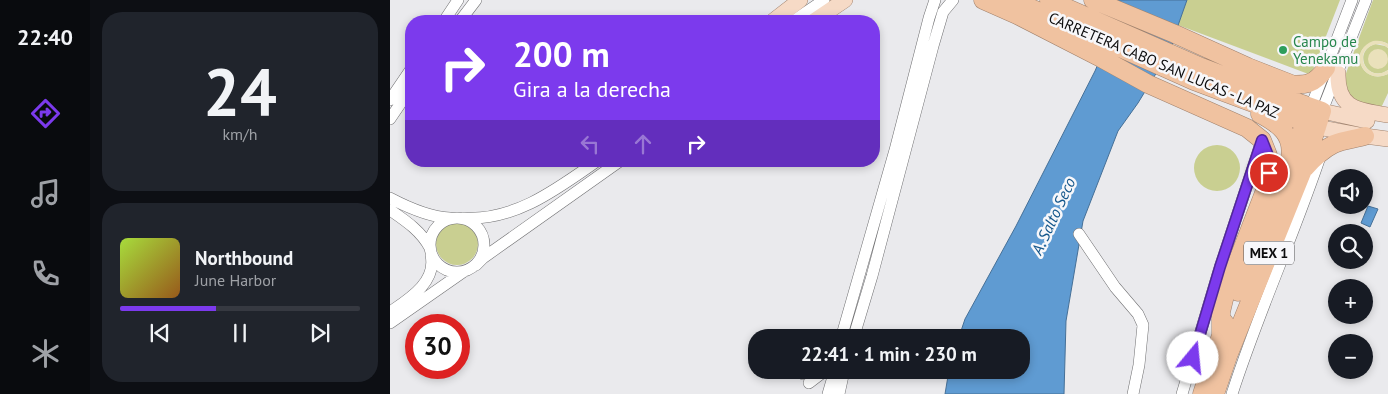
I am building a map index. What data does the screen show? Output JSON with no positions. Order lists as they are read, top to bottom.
{
  "streets": {
    "highway": ["CARRETERA CABO SAN LUCAS - LA PAZ", "MEX 1"]
  },
  "crossings": [
    ["CARRETERA CABO SAN LUCAS - LA PAZ", "MEX 1"]
  ],
  "water": ["A. Salto Seco"],
  "places": ["Campo de Yenekamu"],
  "page": {
    "tabs": "22:40",
    "tile": ["24", "km/h"],
    "turn": ["200 m", "Gira a la derecha"],
    "map_buttons": ["+", "−"],
    "song": ["Northbound", "June Harbor"],
    "limit": "30",
    "trip": "22:41 · 1 min · 230 m"
  }
}
